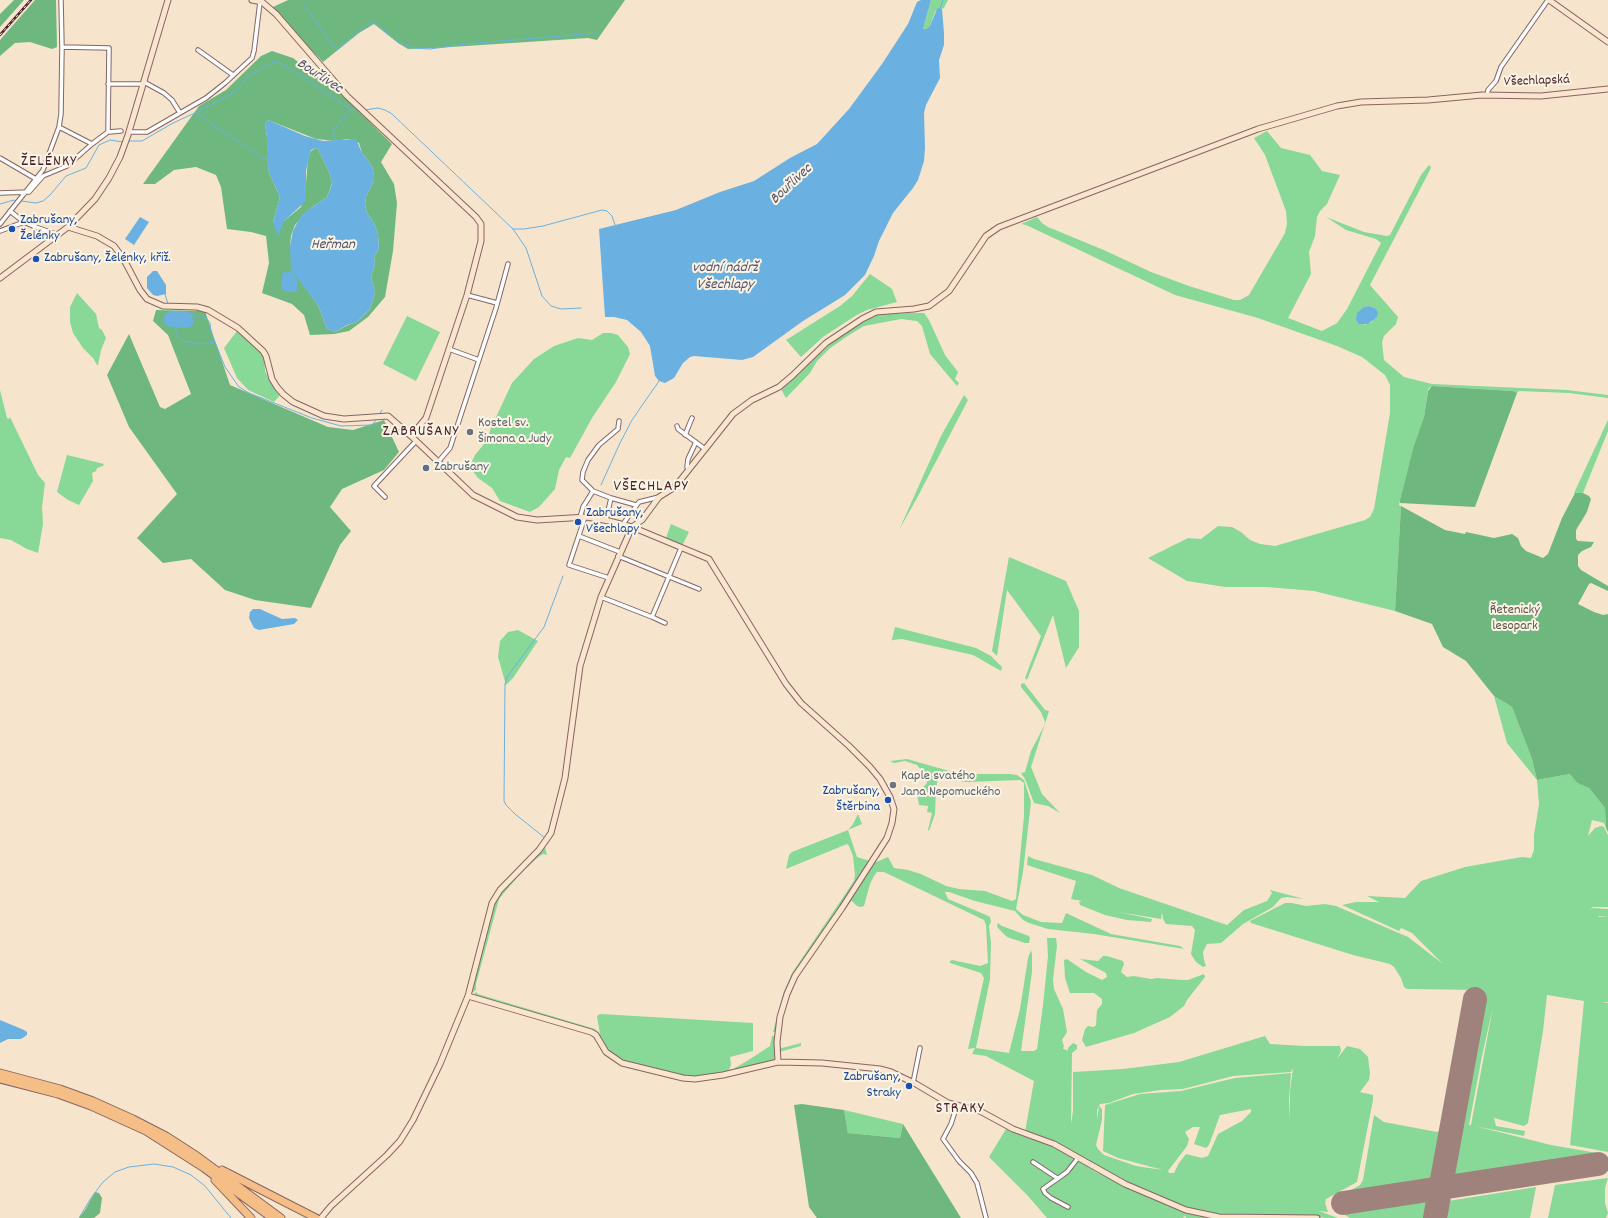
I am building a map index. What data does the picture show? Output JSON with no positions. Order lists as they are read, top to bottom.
{
  "streets": {
    "street": ["Všechlapská"]
  },
  "districts": [
    "ŽELÉNKY",
    "ZABRUŠANY",
    "VŠECHLAPY",
    "STRAKY"
  ],
  "water": ["Bouřlivec", "Heřman", "vodní nádrž Všechlapy"],
  "parks": ["Řetenický lesopark"],
  "places": [
    "Zabrušany, Želénky",
    "Zabrušany, Želénky, křiž.",
    "Kostel sv. Šimona a Judy",
    "Zabrušany",
    "Zabrušany, Všechlapy",
    "Kaple svatého Jana Nepomuckého",
    "Zabrušany, Štěrbina",
    "Zabrušany, Straky"
  ]
}
